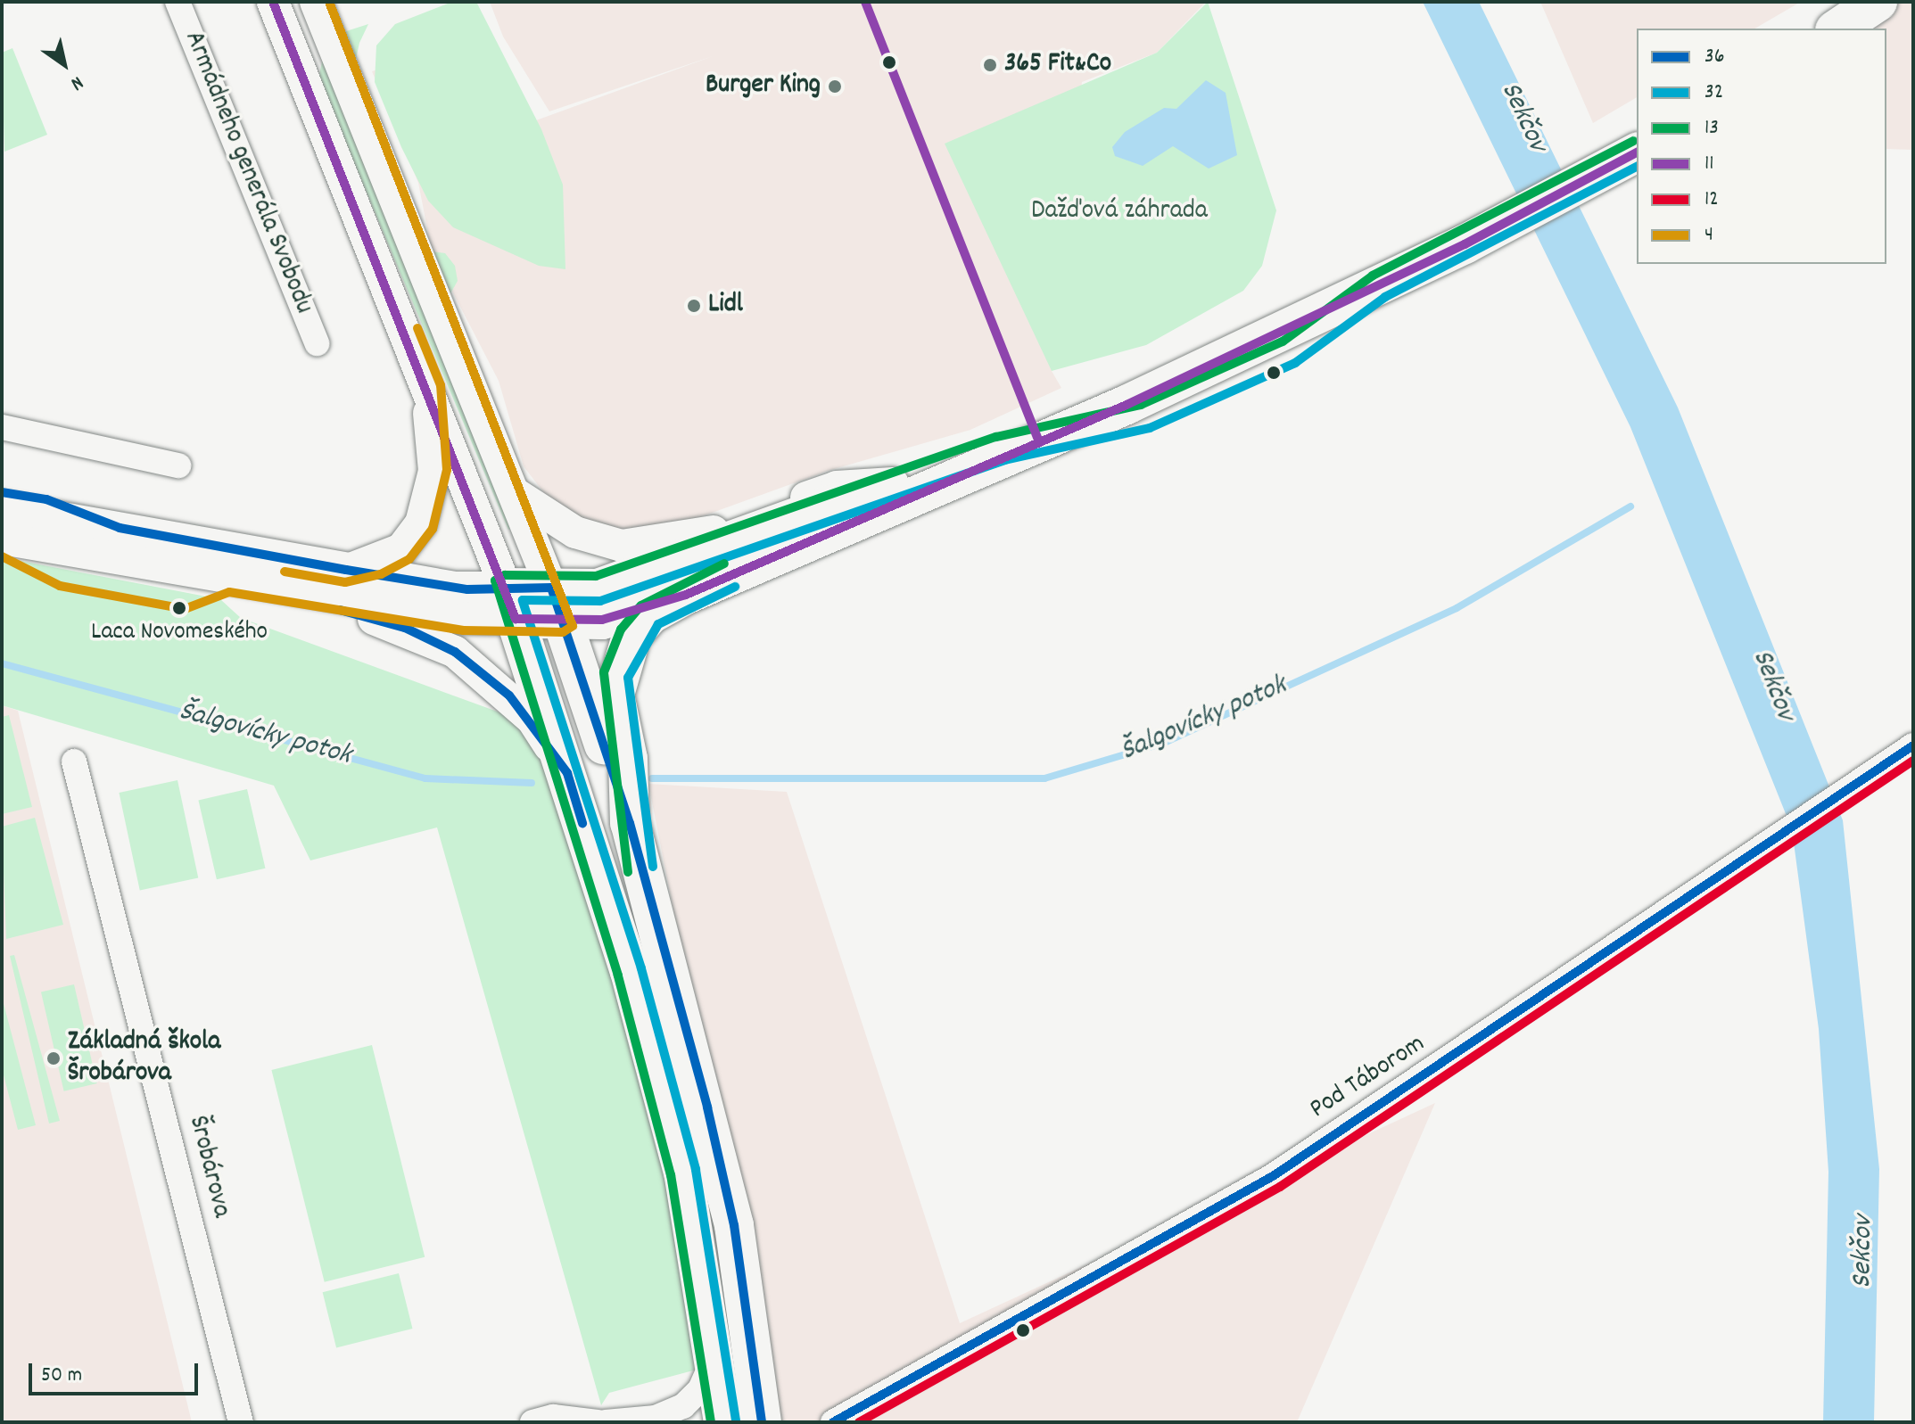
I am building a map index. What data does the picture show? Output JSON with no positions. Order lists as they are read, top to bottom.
{
  "streets": {
    "street": ["Armádneho generála Svobodu", "Pod Táborom", "Šrobárova"]
  },
  "water": ["Sekčov", "Šalgovícky potok"],
  "parks": ["Dažďová záhrada"],
  "places": [
    "365 Fit&Co",
    "Burger King",
    "Lidl",
    "Laca Novomeského",
    "Základná škola Šrobárova"
  ],
  "lines": [
    "transit line 11",
    "transit line 4",
    "transit line 13",
    "transit line 32",
    "transit line 36",
    "transit line 12"
  ],
  "legend": [
    "36",
    "32",
    "13",
    "11",
    "12",
    "4"
  ],
  "scale_bar": "50 m",
  "north": "bottom right"
}
